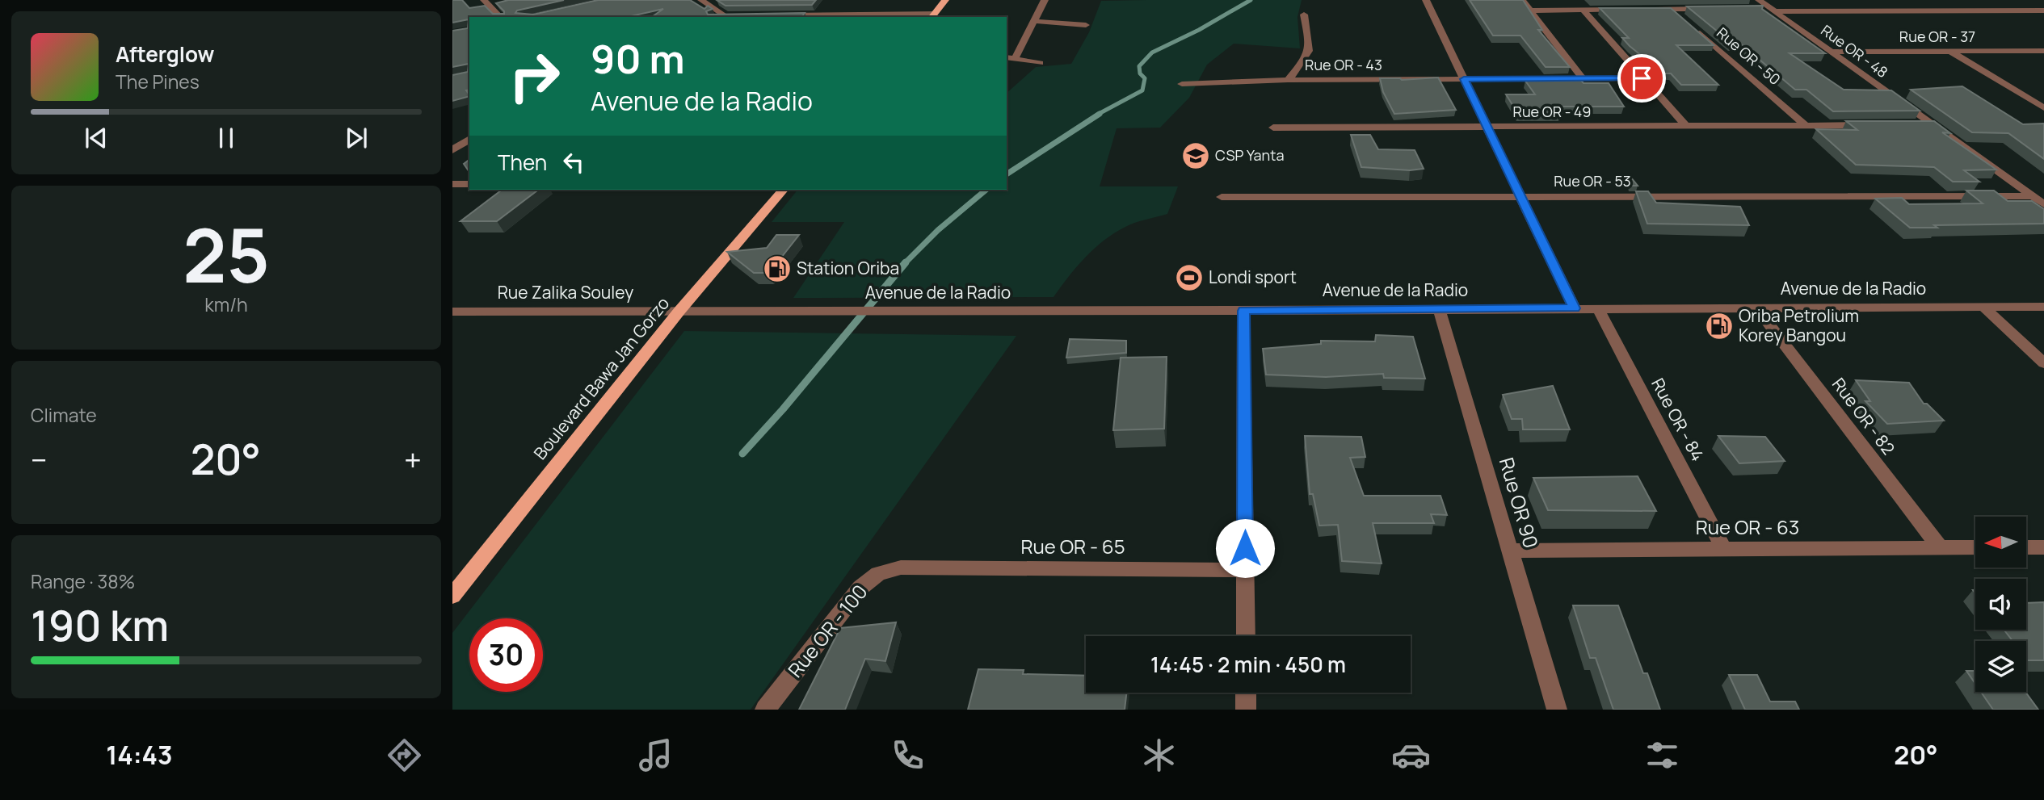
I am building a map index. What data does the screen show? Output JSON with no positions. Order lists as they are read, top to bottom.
{
  "streets": {
    "main road": ["Boulevard Bawa Jan Gorzo"],
    "street": [
      "Rue OR - 37",
      "Rue OR - 48",
      "Rue OR - 50",
      "Rue OR - 43",
      "Rue OR - 49",
      "Rue OR - 53",
      "Avenue de la Radio",
      "Rue Zalika Souley",
      "Rue OR - 82",
      "Rue OR - 84",
      "Rue OR 90",
      "Rue OR - 63",
      "Rue OR - 65",
      "Rue OR - 100"
    ]
  },
  "crossings": [
    ["Rue OR - 37", "Rue OR - 48"],
    ["Rue OR - 48", "Rue OR - 53"],
    ["Rue OR - 50", "Rue OR - 49"],
    ["Avenue de la Radio", "Rue Zalika Souley"],
    ["Avenue de la Radio", "Boulevard Bawa Jan Gorzo"],
    ["Avenue de la Radio", "Rue OR - 82"],
    ["Avenue de la Radio", "Rue OR - 84"],
    ["Avenue de la Radio", "Rue OR 90"],
    ["Rue Zalika Souley", "Boulevard Bawa Jan Gorzo"],
    ["Rue OR - 82", "Rue OR - 63"],
    ["Rue OR - 84", "Rue OR - 63"],
    ["Rue OR 90", "Rue OR - 63"],
    ["Rue OR - 65", "Rue OR - 100"]
  ],
  "places": {
    "school or university": ["CSP Yanta"],
    "fuel station": ["Station Oriba", "Oriba Petrolium Korey Bangou"],
    "sports": ["Londi sport"]
  },
  "north": "left",
  "page": {
    "turn": ["90 m", "Avenue de la Radio"],
    "song": ["Afterglow", "The Pines"],
    "then": "Then",
    "tile": [
      ["25", "km/h"],
      "Climate",
      ["Range · 38%", "190 km"]
    ],
    "heat": ["−", "20°", "+"],
    "limit": "30",
    "trip": "14:45 · 2 min · 450 m",
    "tabs": ["14:43", "20°"]
  }
}
